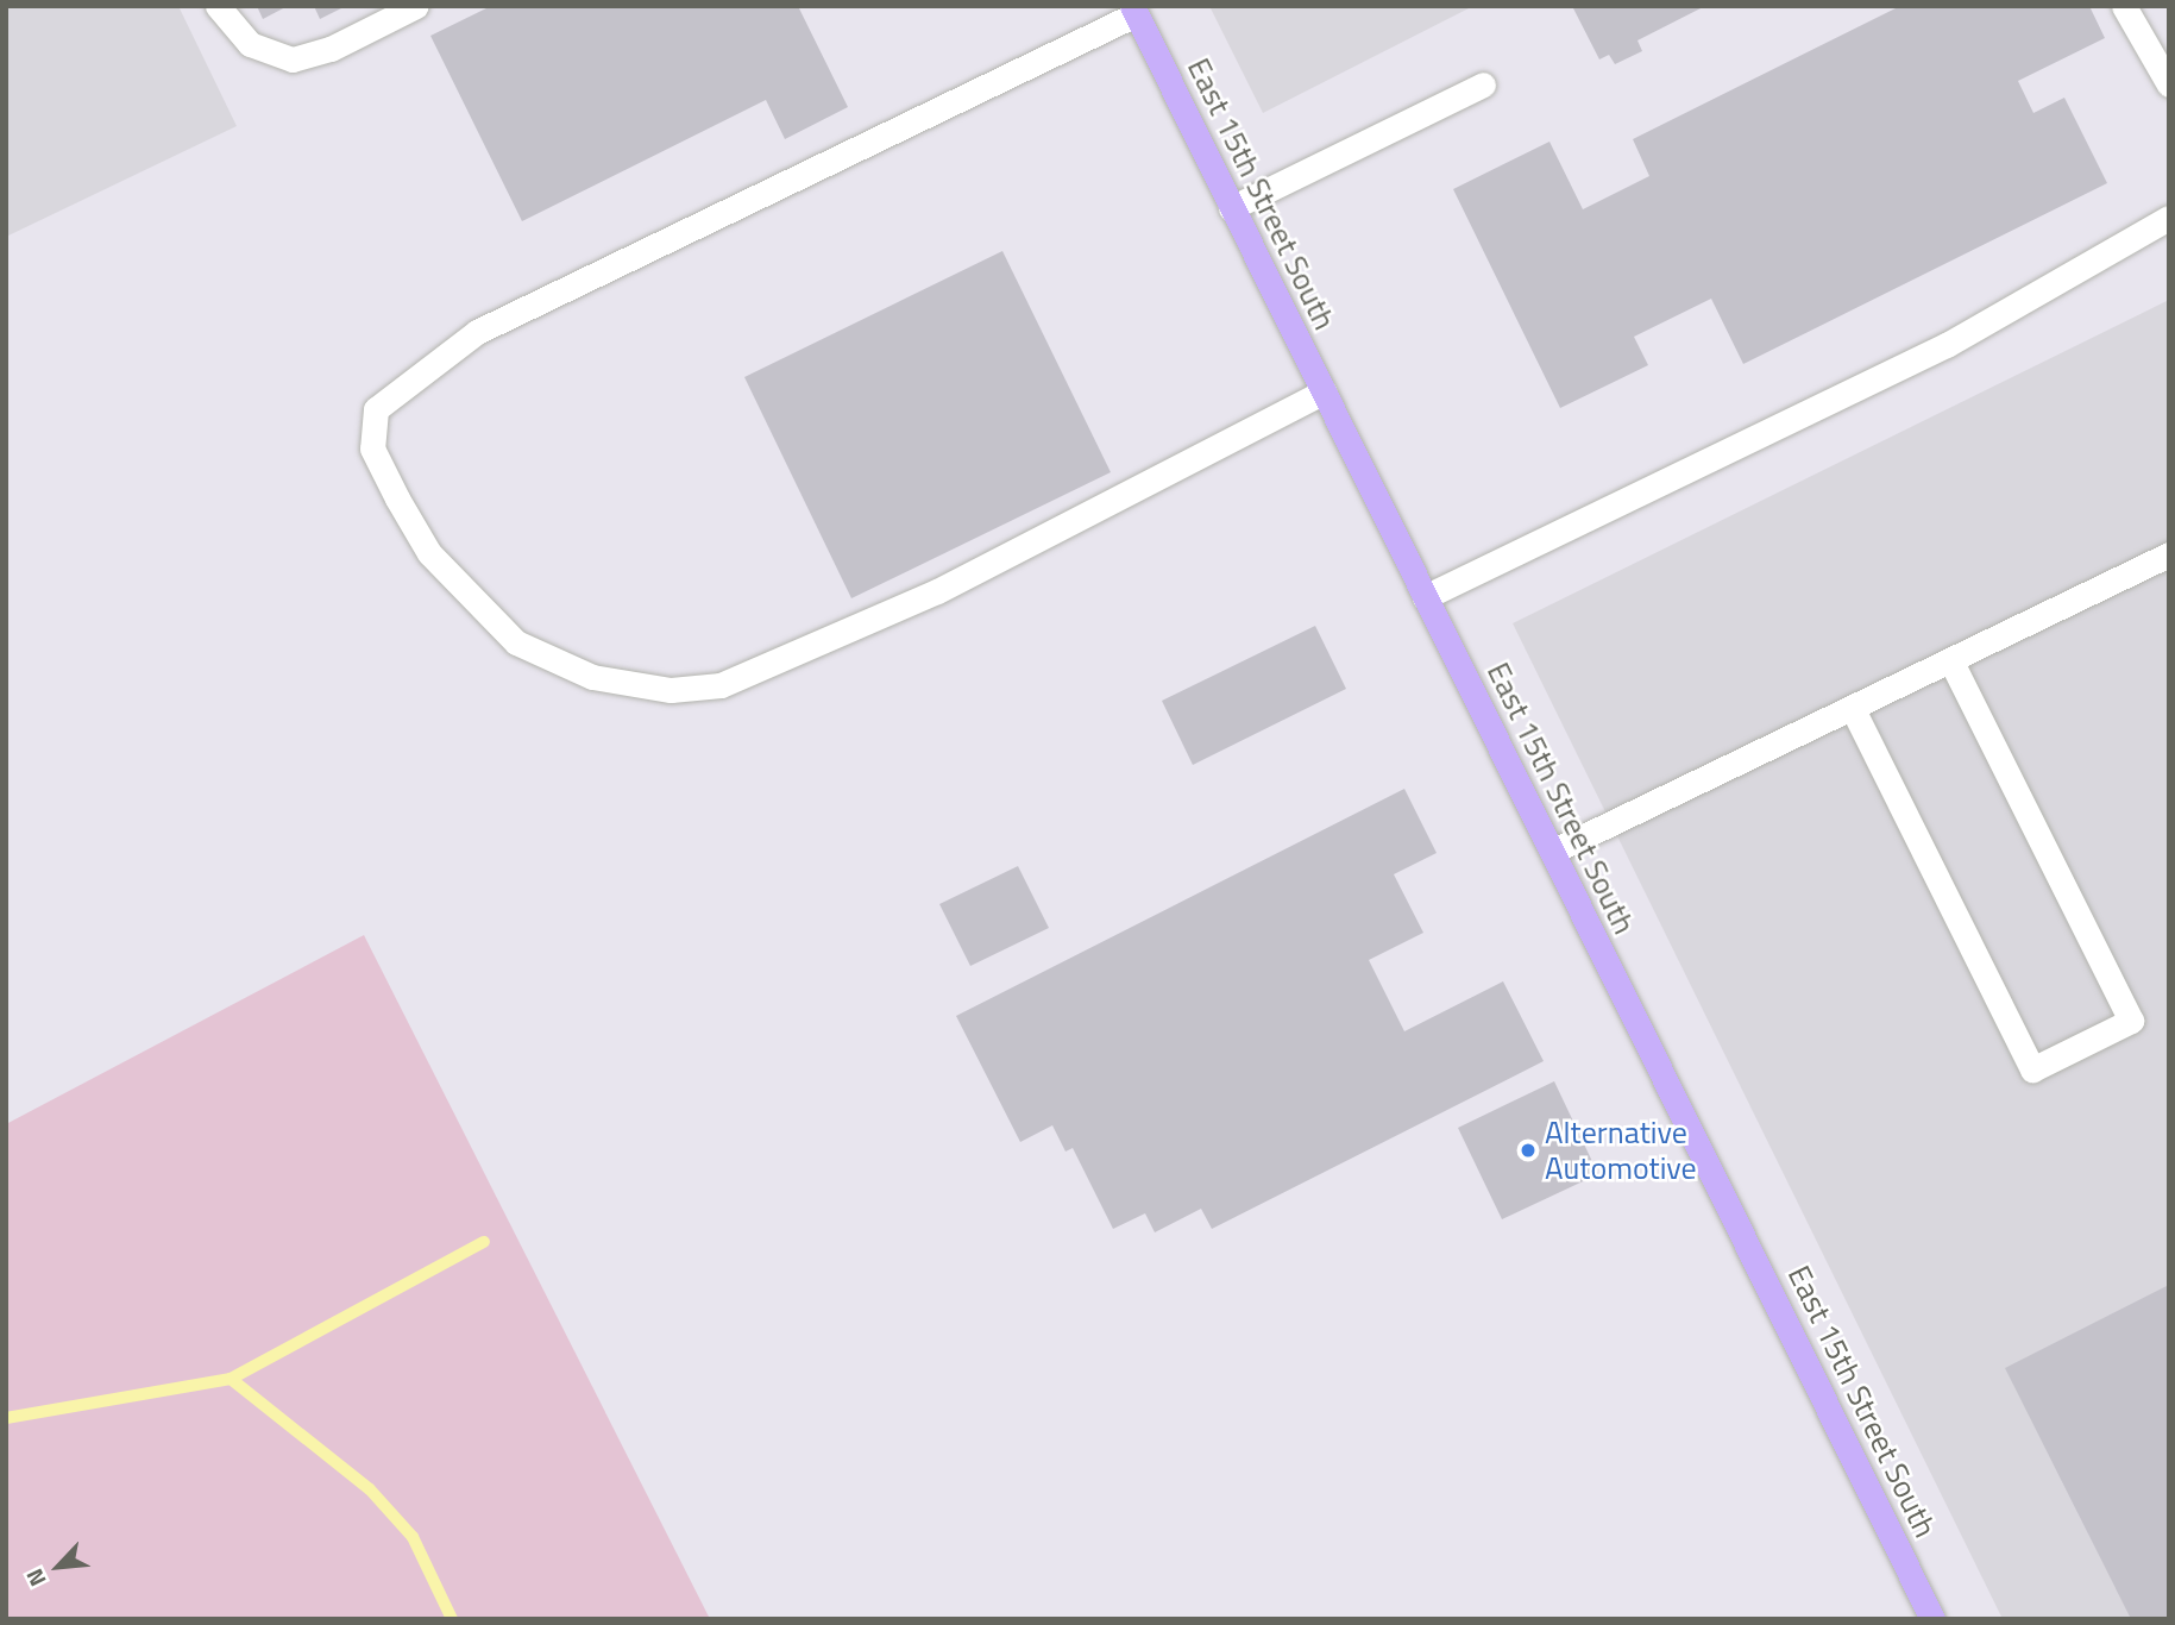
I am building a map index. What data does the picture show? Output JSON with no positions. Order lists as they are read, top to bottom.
{
  "streets": {
    "main road": ["East 15th Street South"]
  },
  "places": ["Alternative Automotive"],
  "north": "bottom left"
}
